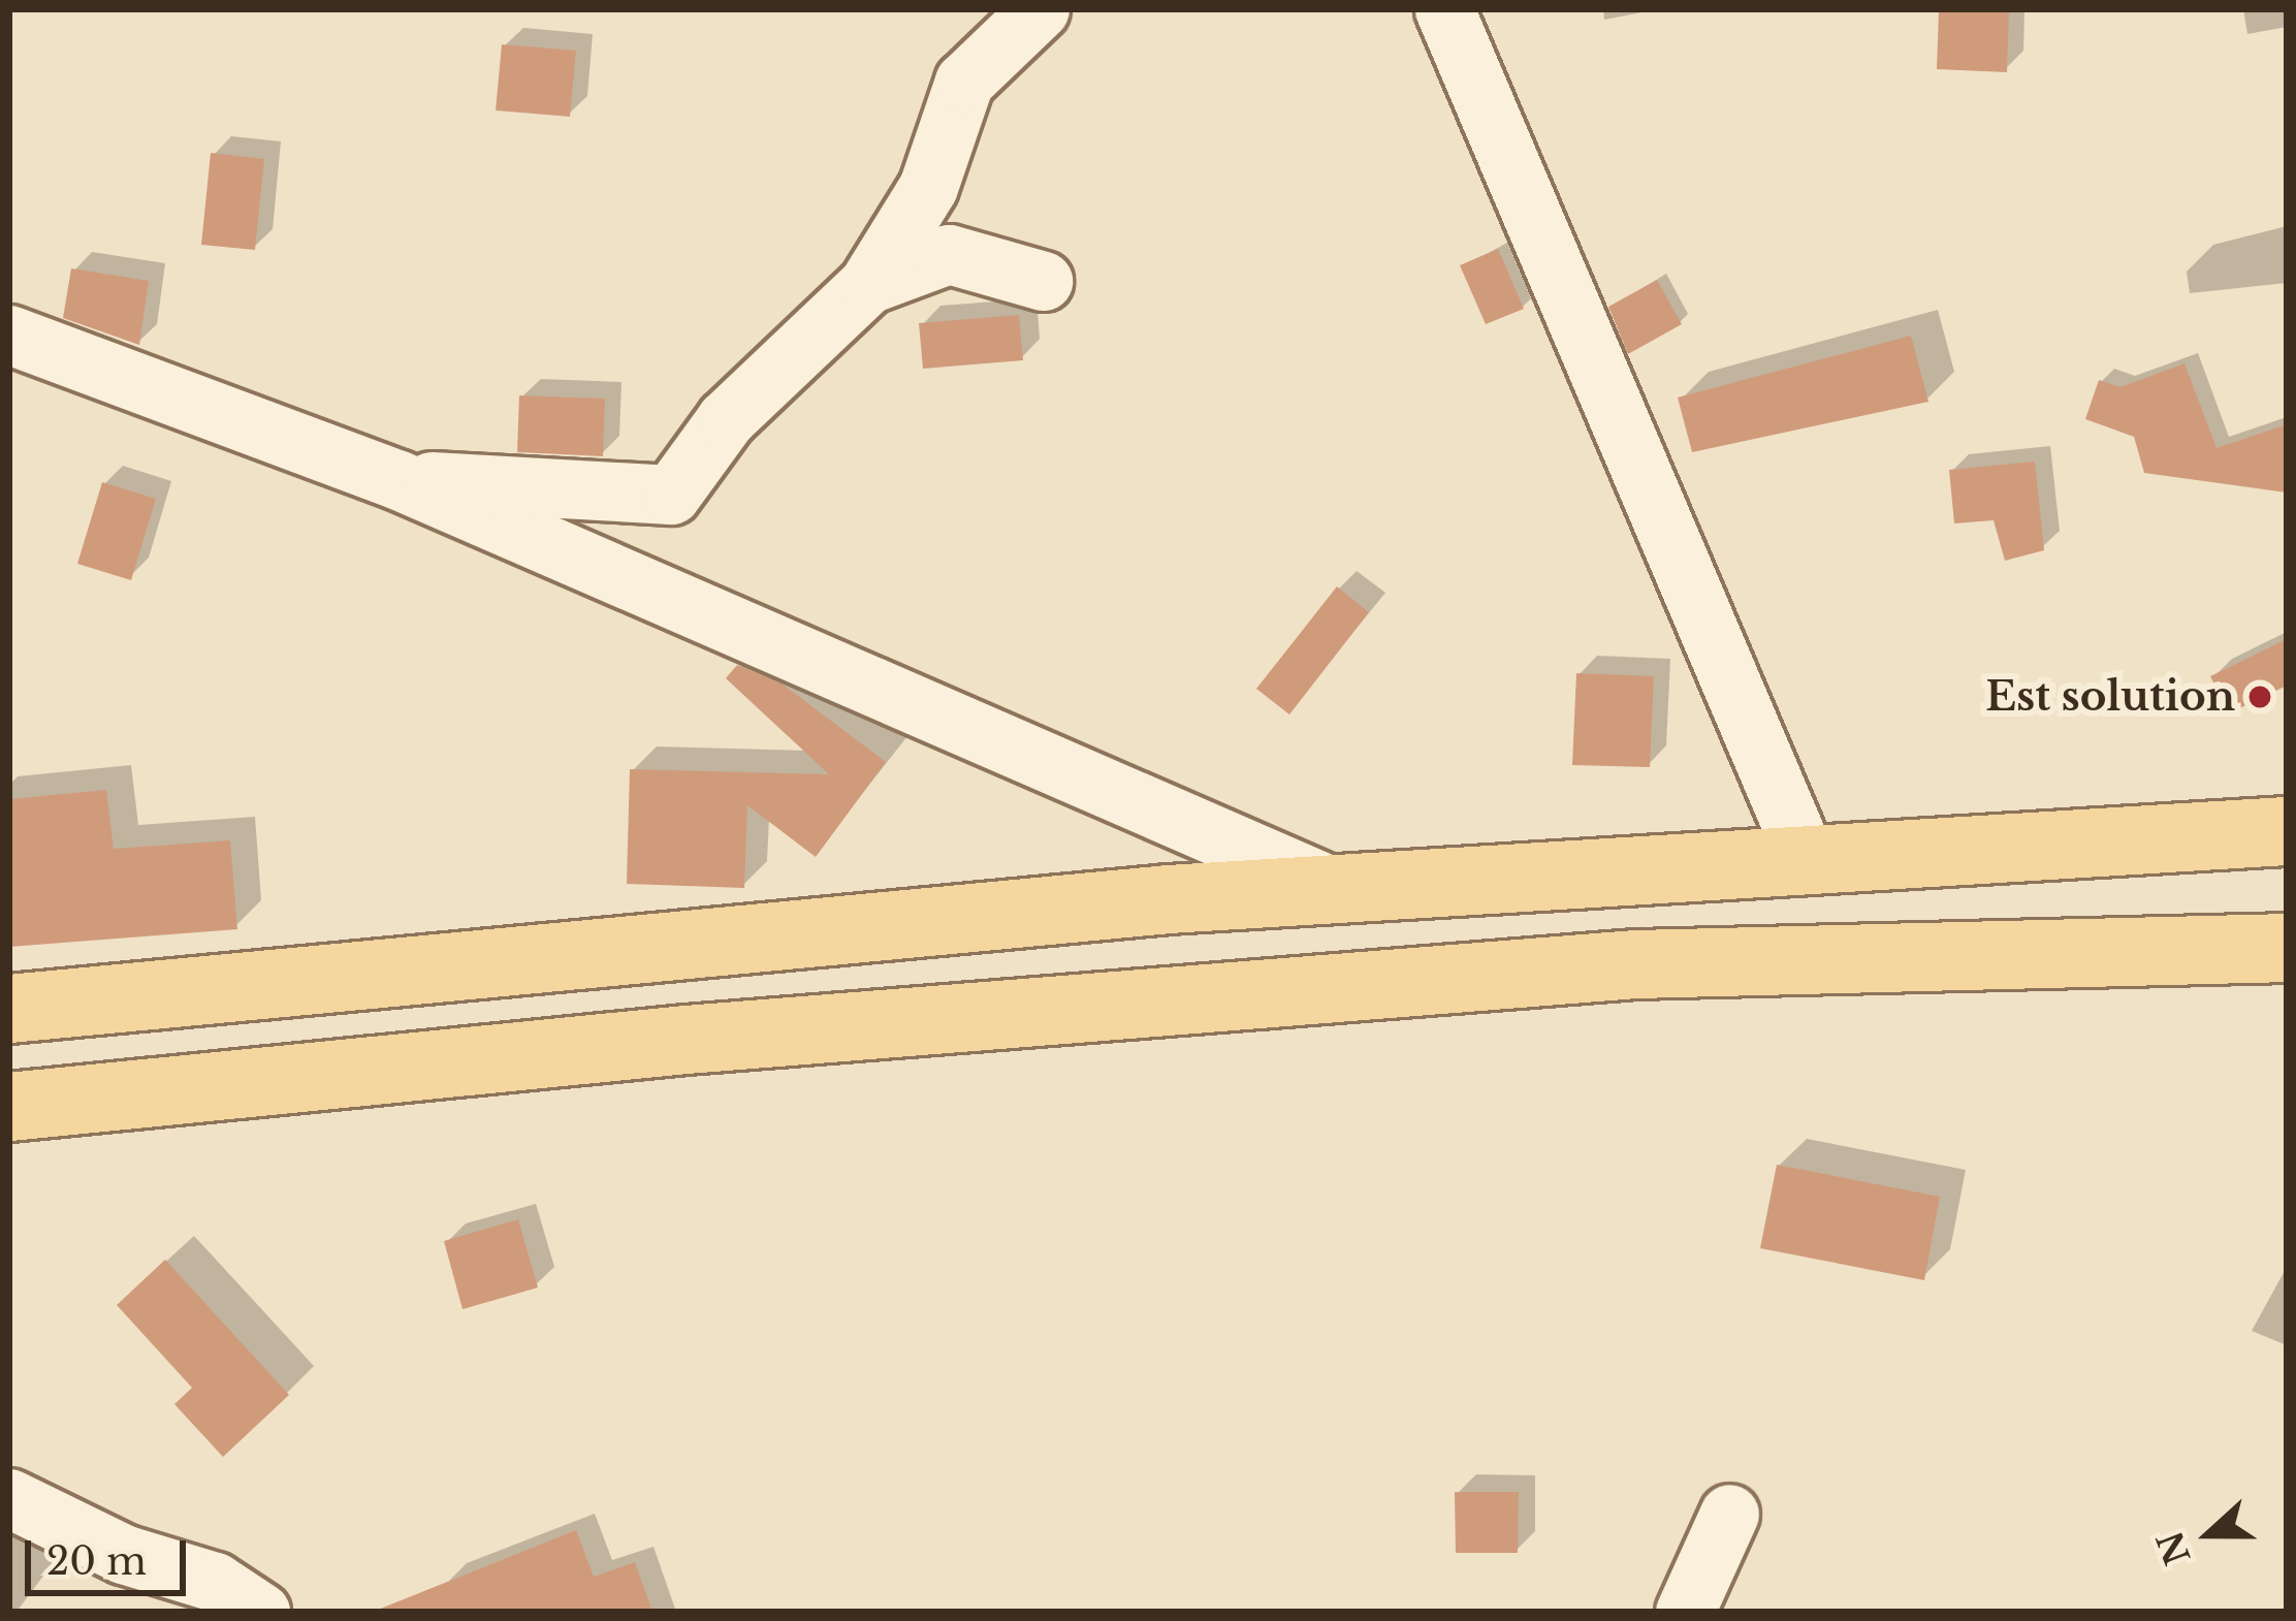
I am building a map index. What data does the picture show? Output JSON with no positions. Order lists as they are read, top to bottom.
{
  "places": ["Est solution"],
  "scale_bar": "20 m",
  "north": "left"
}
